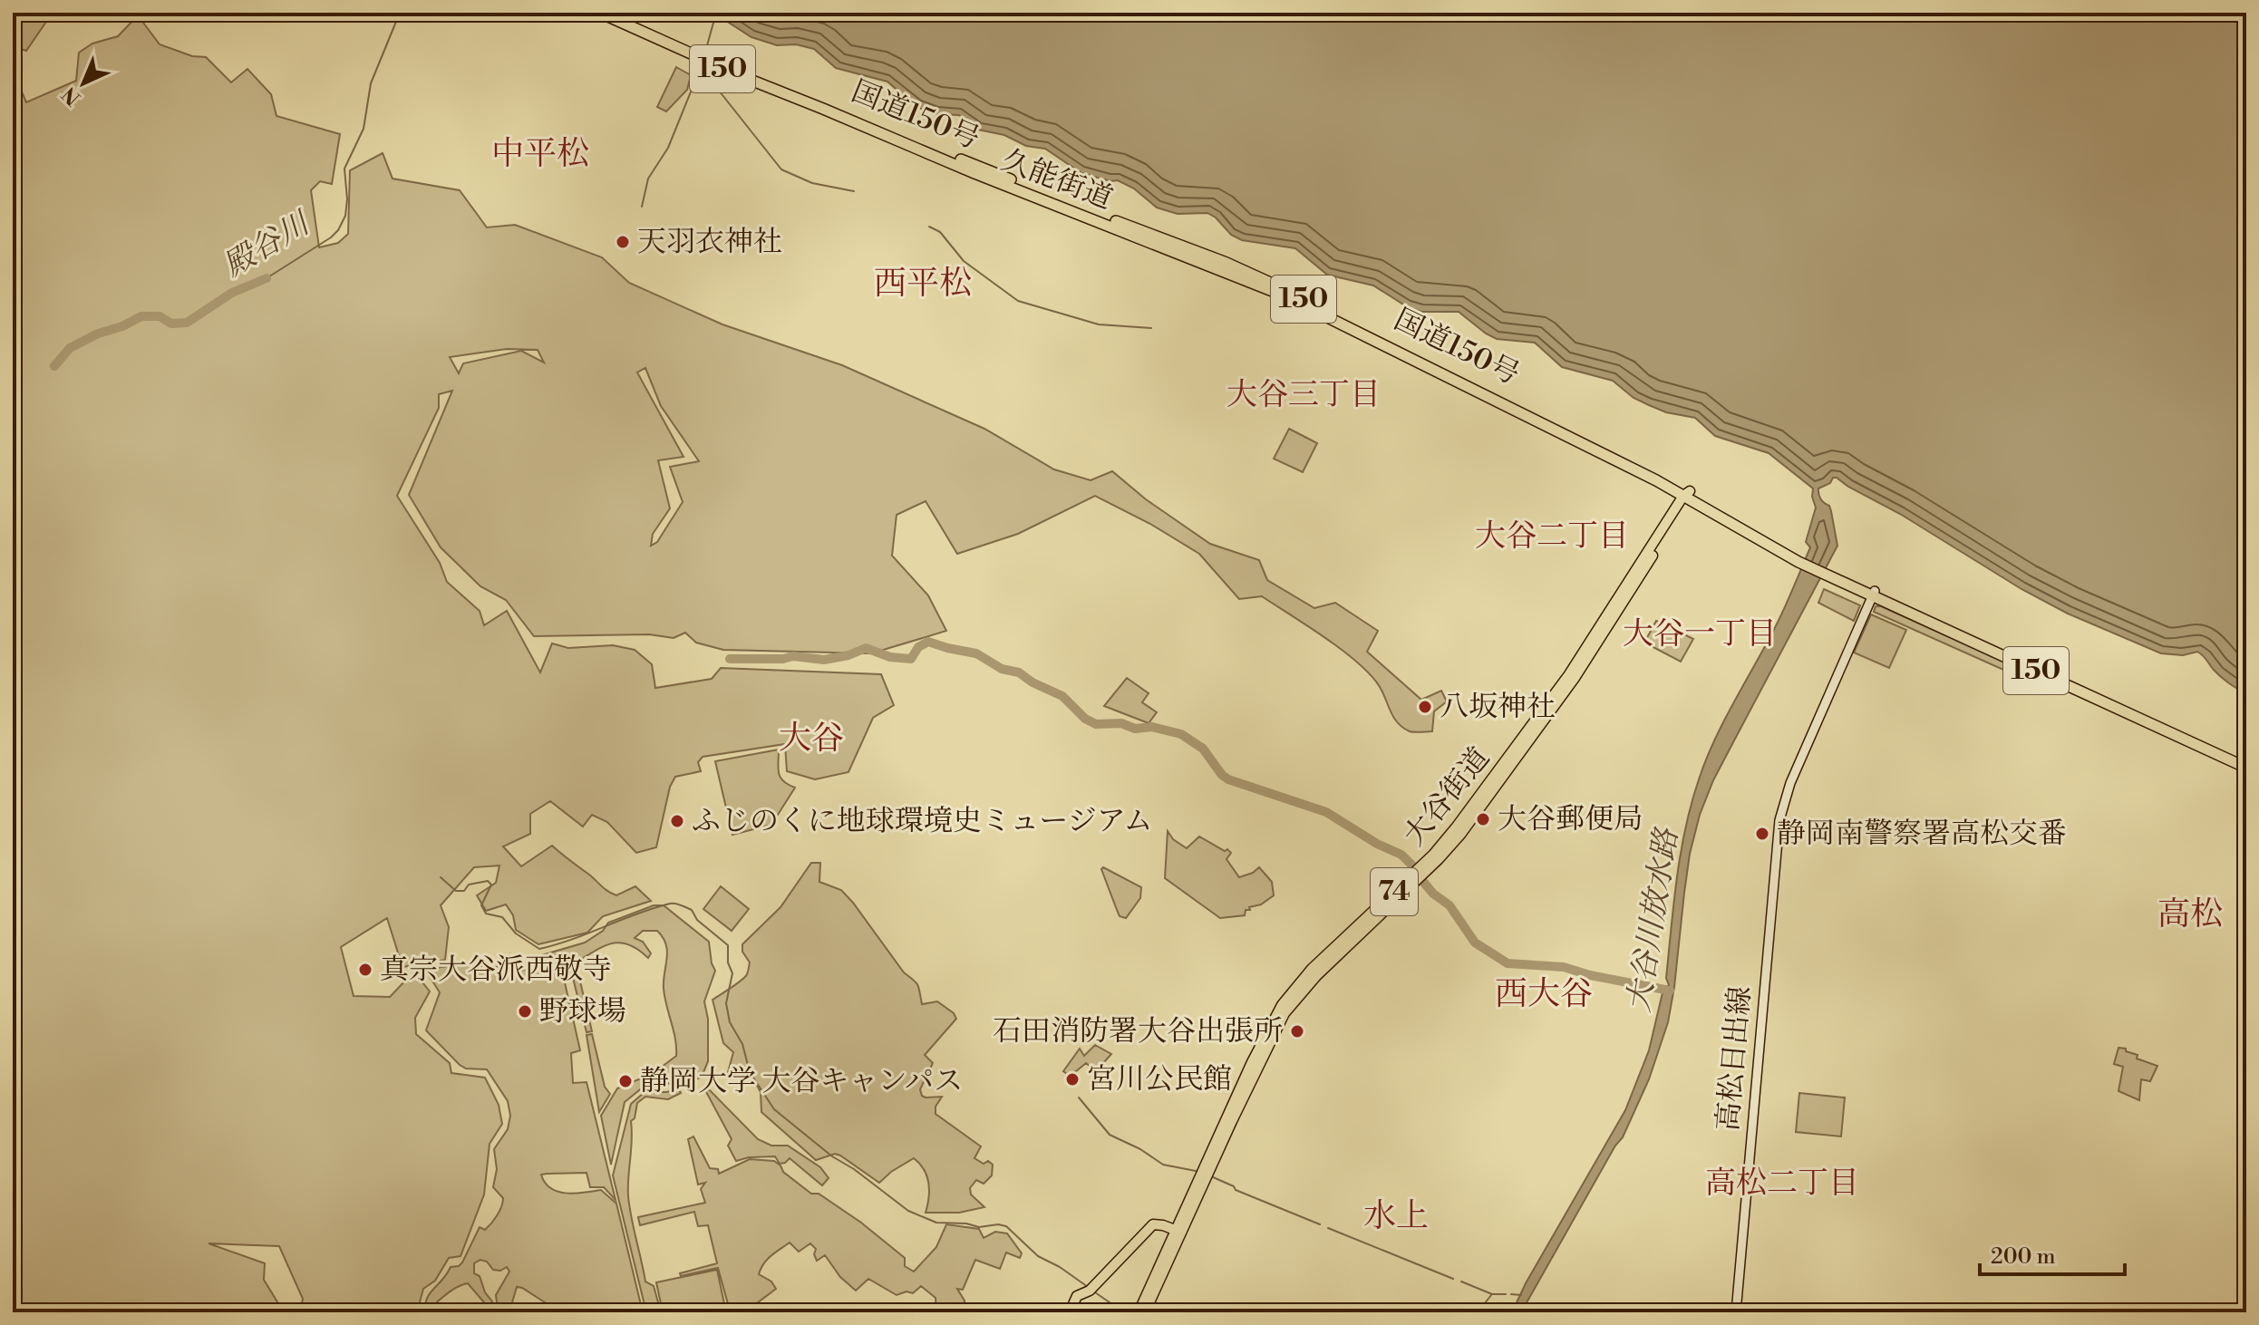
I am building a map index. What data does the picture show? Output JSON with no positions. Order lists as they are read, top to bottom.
{
  "streets": {
    "highway": ["150", "国道150号", "久能街道"],
    "main road": ["大谷街道", "74", "高松日出線"]
  },
  "crossings": [
    ["国道150号", "久能街道"],
    ["国道150号", "大谷街道"],
    ["国道150号", "高松日出線"]
  ],
  "districts": [
    "中平松",
    "西平松",
    "大谷三丁目",
    "大谷二丁目",
    "大谷一丁目",
    "大谷",
    "高松",
    "西大谷",
    "高松二丁目",
    "水上"
  ],
  "water": ["殿谷川", "大谷川放水路"],
  "places": [
    "天羽衣神社",
    "八坂神社",
    "大谷郵便局",
    "ふじのくに地球環境史ミュージアム",
    "静岡南警察署高松交番",
    "真宗大谷派西敬寺",
    "野球場",
    "石田消防署大谷出張所",
    "宮川公民館",
    "静岡大学 大谷キャンパス"
  ],
  "scale_bar": "200 m",
  "north": "bottom left"
}
